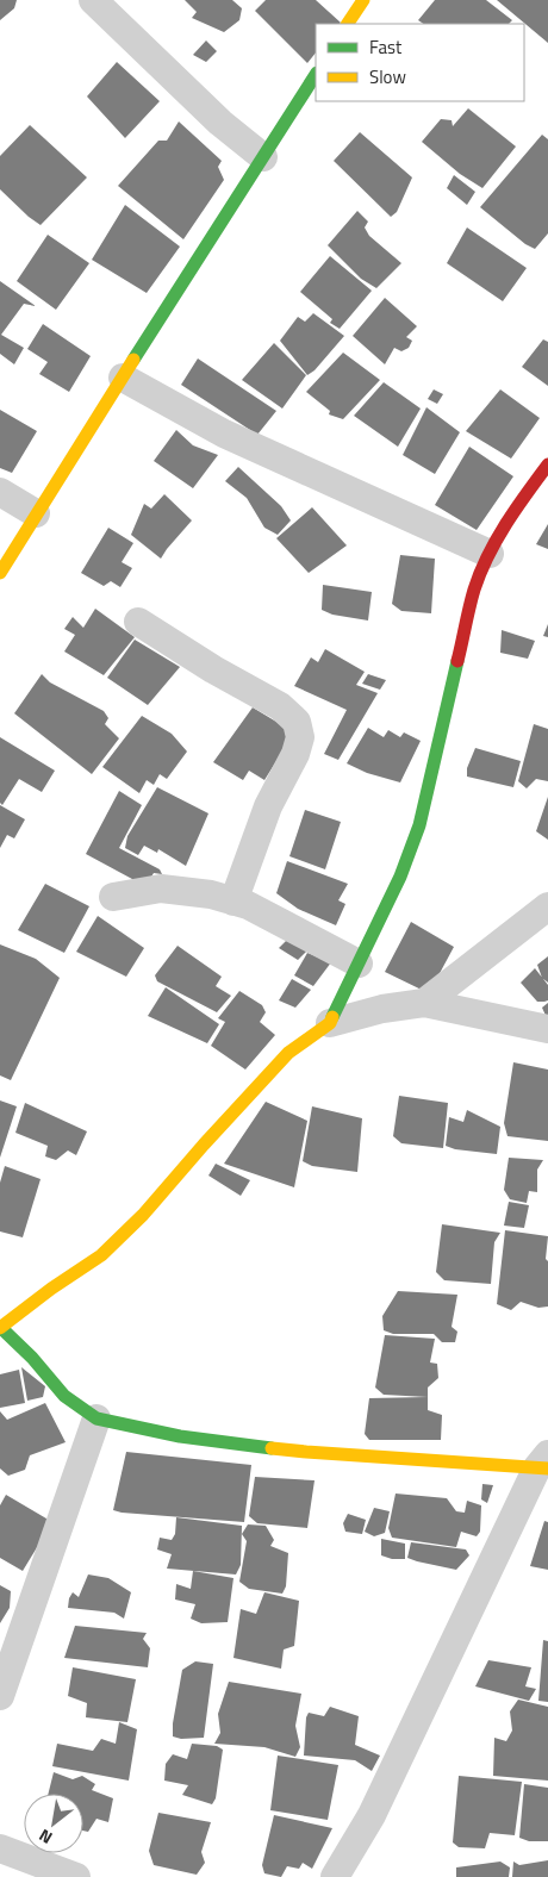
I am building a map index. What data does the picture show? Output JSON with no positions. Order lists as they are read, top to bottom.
{
  "legend": ["Fast", "Slow"],
  "north": "bottom left"
}
